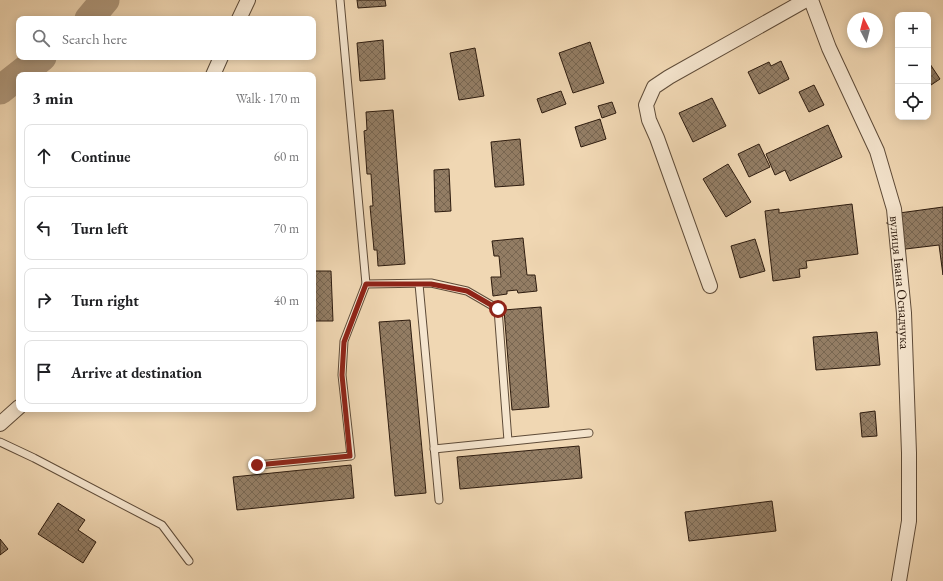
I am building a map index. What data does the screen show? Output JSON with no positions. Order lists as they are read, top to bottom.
{
  "streets": {
    "street": ["вулиця Івана Оснадчука"]
  },
  "north": "top",
  "page": {
    "map_buttons": ["+", "−"],
    "search": "Search here",
    "heading": ["3 min", "Walk · 170 m"],
    "list": [
      ["Continue", "60 m"],
      ["Turn left", "70 m"],
      ["Turn right", "40 m"],
      "Arrive at destination"
    ]
  }
}
